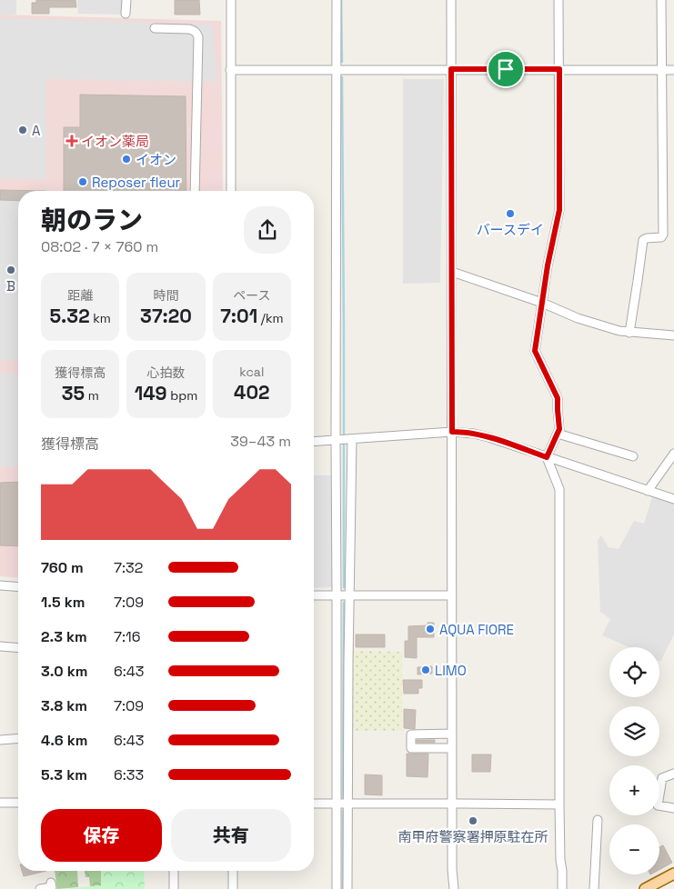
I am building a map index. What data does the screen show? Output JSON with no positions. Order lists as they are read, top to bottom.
{
  "places": {
    "other": [
      "A",
      "イオン",
      "Reposer fleur",
      "バースデイ",
      "B",
      "AQUA FIORE",
      "LIMO",
      "南甲府警察署押原駐在所"
    ],
    "health": ["イオン薬局"]
  },
  "page": {
    "heading": ["朝のラン", "08:02 · 7 × 760 m"],
    "stats": [
      ["距離", "5.32 km"],
      ["時間", "37:20"],
      ["ペース", "7:01 /km"],
      ["獲得標高", "35 m"],
      ["心拍数", "149 bpm"],
      ["kcal", "402"]
    ],
    "chart": ["獲得標高", "39–43 m"],
    "list": [
      {
        "name": "760 m",
        "note": "7:32"
      },
      {
        "name": "1.5 km",
        "note": "7:09"
      },
      {
        "name": "2.3 km",
        "note": "7:16"
      },
      {
        "name": "3.0 km",
        "note": "6:43"
      },
      {
        "name": "3.8 km",
        "note": "7:09"
      },
      {
        "name": "4.6 km",
        "note": "6:43"
      },
      {
        "name": "5.3 km",
        "note": "6:33"
      }
    ],
    "map_buttons": ["+", "−"],
    "buttons": ["保存", "共有"]
  }
}
